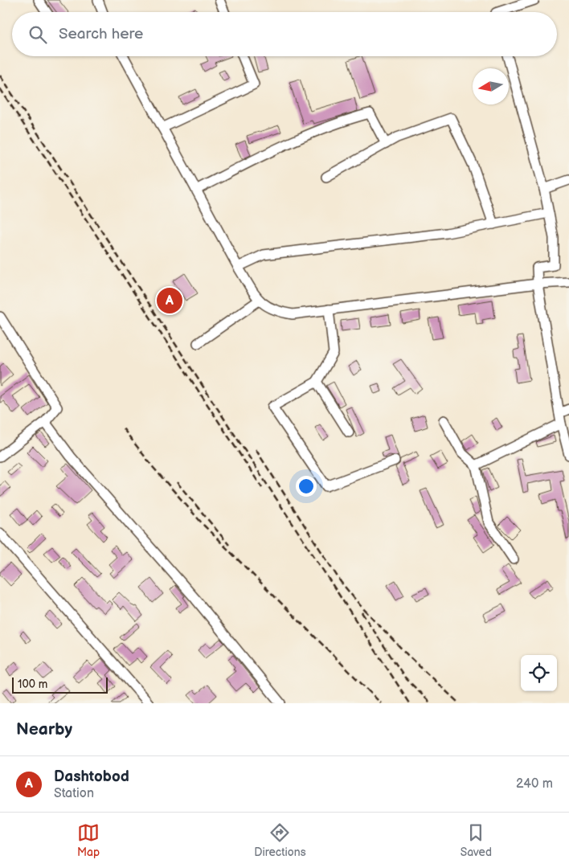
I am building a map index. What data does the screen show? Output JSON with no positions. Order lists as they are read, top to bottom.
{
  "scale_bar": "100 m",
  "north": "left",
  "page": {
    "search": "Search here",
    "pins": "A",
    "scale": "100 m",
    "heading": "Nearby",
    "list": [
      {
        "mark": "A",
        "name": "Dashtobod",
        "note": "Station",
        "value": "240 m"
      }
    ],
    "nav": ["Map", "Directions", "Saved"]
  }
}
